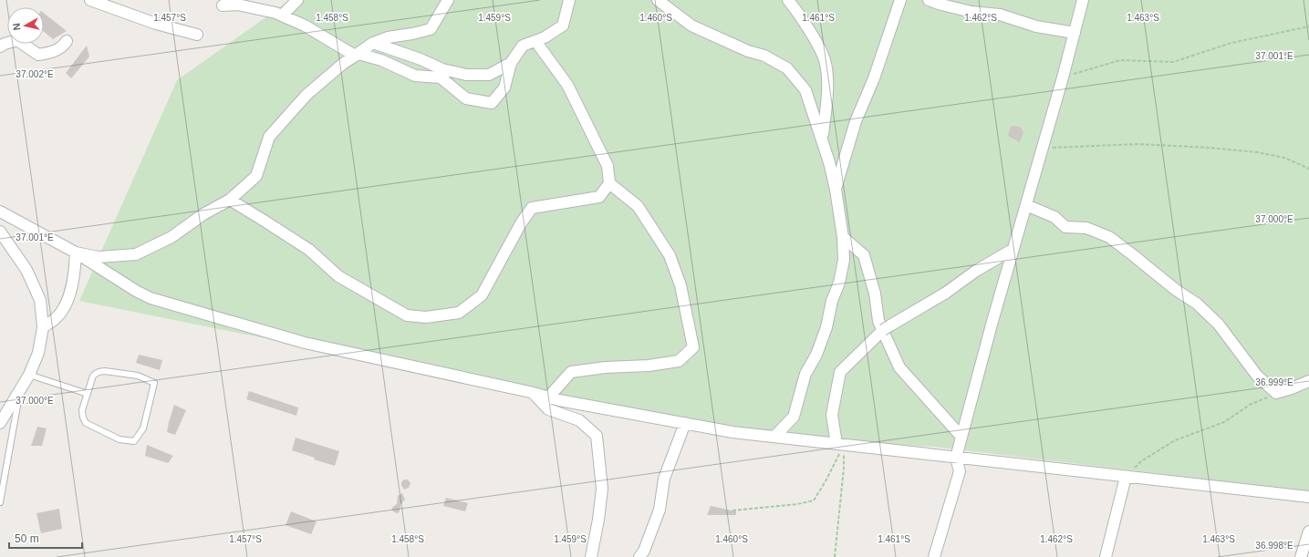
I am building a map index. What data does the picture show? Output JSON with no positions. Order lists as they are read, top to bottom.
{
  "scale_bar": "50 m",
  "north": "left",
  "coordinates": [
    "1.457°S",
    "1.458°S",
    "1.459°S",
    "1.460°S",
    "1.461°S",
    "1.462°S",
    "1.463°S",
    "37.001°E",
    "37.002°E",
    "37.000°E",
    "36.999°E",
    "36.998°E"
  ]
}
